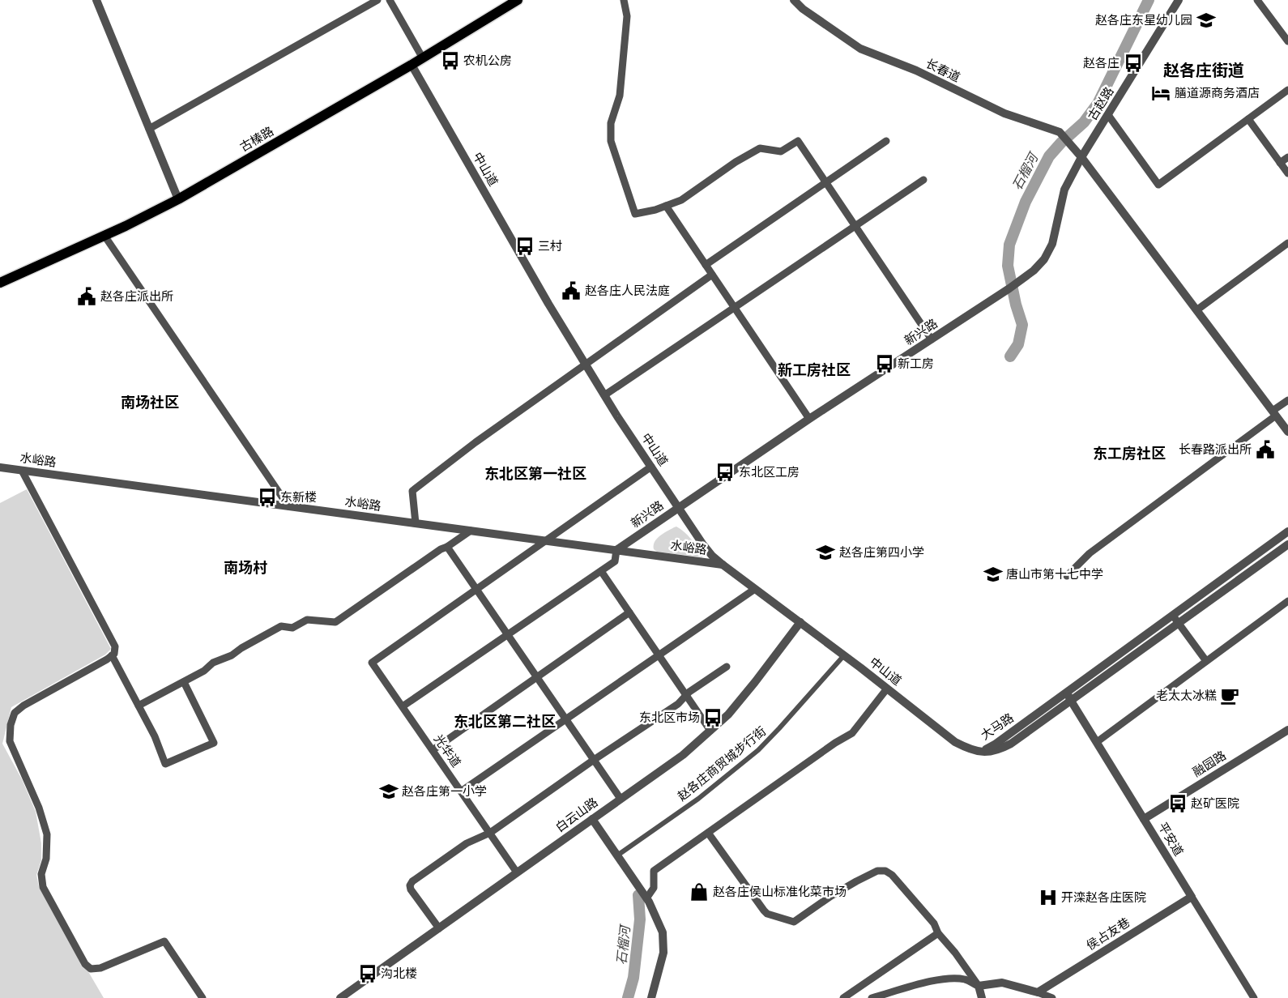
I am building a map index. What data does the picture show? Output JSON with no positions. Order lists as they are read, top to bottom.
{
  "streets": {
    "main road": ["古榛路"],
    "street": [
      "长春道",
      "古赵路",
      "中山道",
      "新兴路",
      "水峪路",
      "大马路",
      "光华道",
      "赵各庄商贸城步行街",
      "融园路",
      "白云山路",
      "平安道",
      "侯占友巷"
    ]
  },
  "crossings": [
    ["长春道", "古赵路"],
    ["长春道", "新兴路"],
    ["古赵路", "新兴路"],
    ["古榛路", "中山道"],
    ["中山道", "新兴路"],
    ["中山道", "水峪路"],
    ["中山道", "大马路"],
    ["中山道", "赵各庄商贸城步行街"],
    ["中山道", "白云山路"],
    ["新兴路", "水峪路"],
    ["大马路", "平安道"],
    ["光华道", "白云山路"],
    ["融园路", "平安道"],
    ["平安道", "侯占友巷"]
  ],
  "districts": [
    "赵各庄街道",
    "新工房社区",
    "南场社区",
    "东工房社区",
    "东北区第一社区",
    "南场村",
    "东北区第二社区"
  ],
  "water": ["石榴河"],
  "places": {
    "school or university": [
      "赵各庄东星幼儿园",
      "赵各庄第四小学",
      "唐山市第十七中学",
      "赵各庄第一小学"
    ],
    "bus stop": [
      "农机公房",
      "赵各庄",
      "三村",
      "新工房",
      "东北区工房",
      "东新楼",
      "东北区市场",
      "赵矿医院",
      "沟北楼"
    ],
    "hotel": ["膳道源商务酒店"],
    "public building": ["赵各庄人民法庭", "赵各庄派出所", "长春路派出所"],
    "cafe": ["老太太冰糕"],
    "shop": ["赵各庄侯山标准化菜市场"],
    "hospital": ["开滦赵各庄医院"]
  }
}
